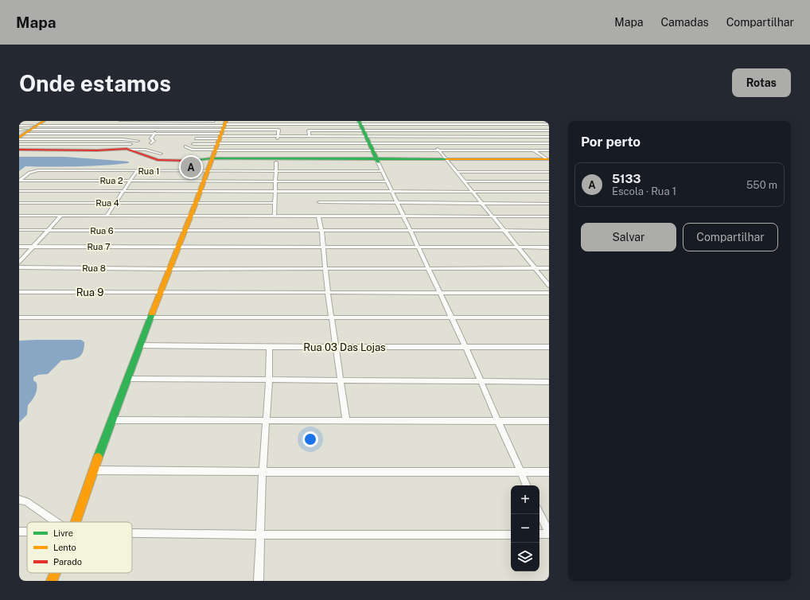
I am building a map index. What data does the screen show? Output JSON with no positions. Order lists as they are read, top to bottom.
{
  "streets": {
    "street": [
      "Rua 1",
      "Rua 2",
      "Rua 4",
      "Rua 6",
      "Rua 7",
      "Rua 8",
      "Rua 9",
      "Rua 03 Das Lojas"
    ]
  },
  "crossings": [
    ["Rua 1", "Rua 2"]
  ],
  "legend": ["Livre", "Lento", "Parado"],
  "page": {
    "header": "Mapa",
    "nav": ["Mapa", "Camadas", "Compartilhar"],
    "buttons": [
      "Rotas",
      ["Salvar", "Compartilhar"]
    ],
    "title": "Onde estamos",
    "heading": "Por perto",
    "pins": "A",
    "list": [
      {
        "mark": "A",
        "name": "5133",
        "note": "Escola · Rua 1",
        "value": "550 m"
      }
    ],
    "map_buttons": ["+", "−"]
  }
}
